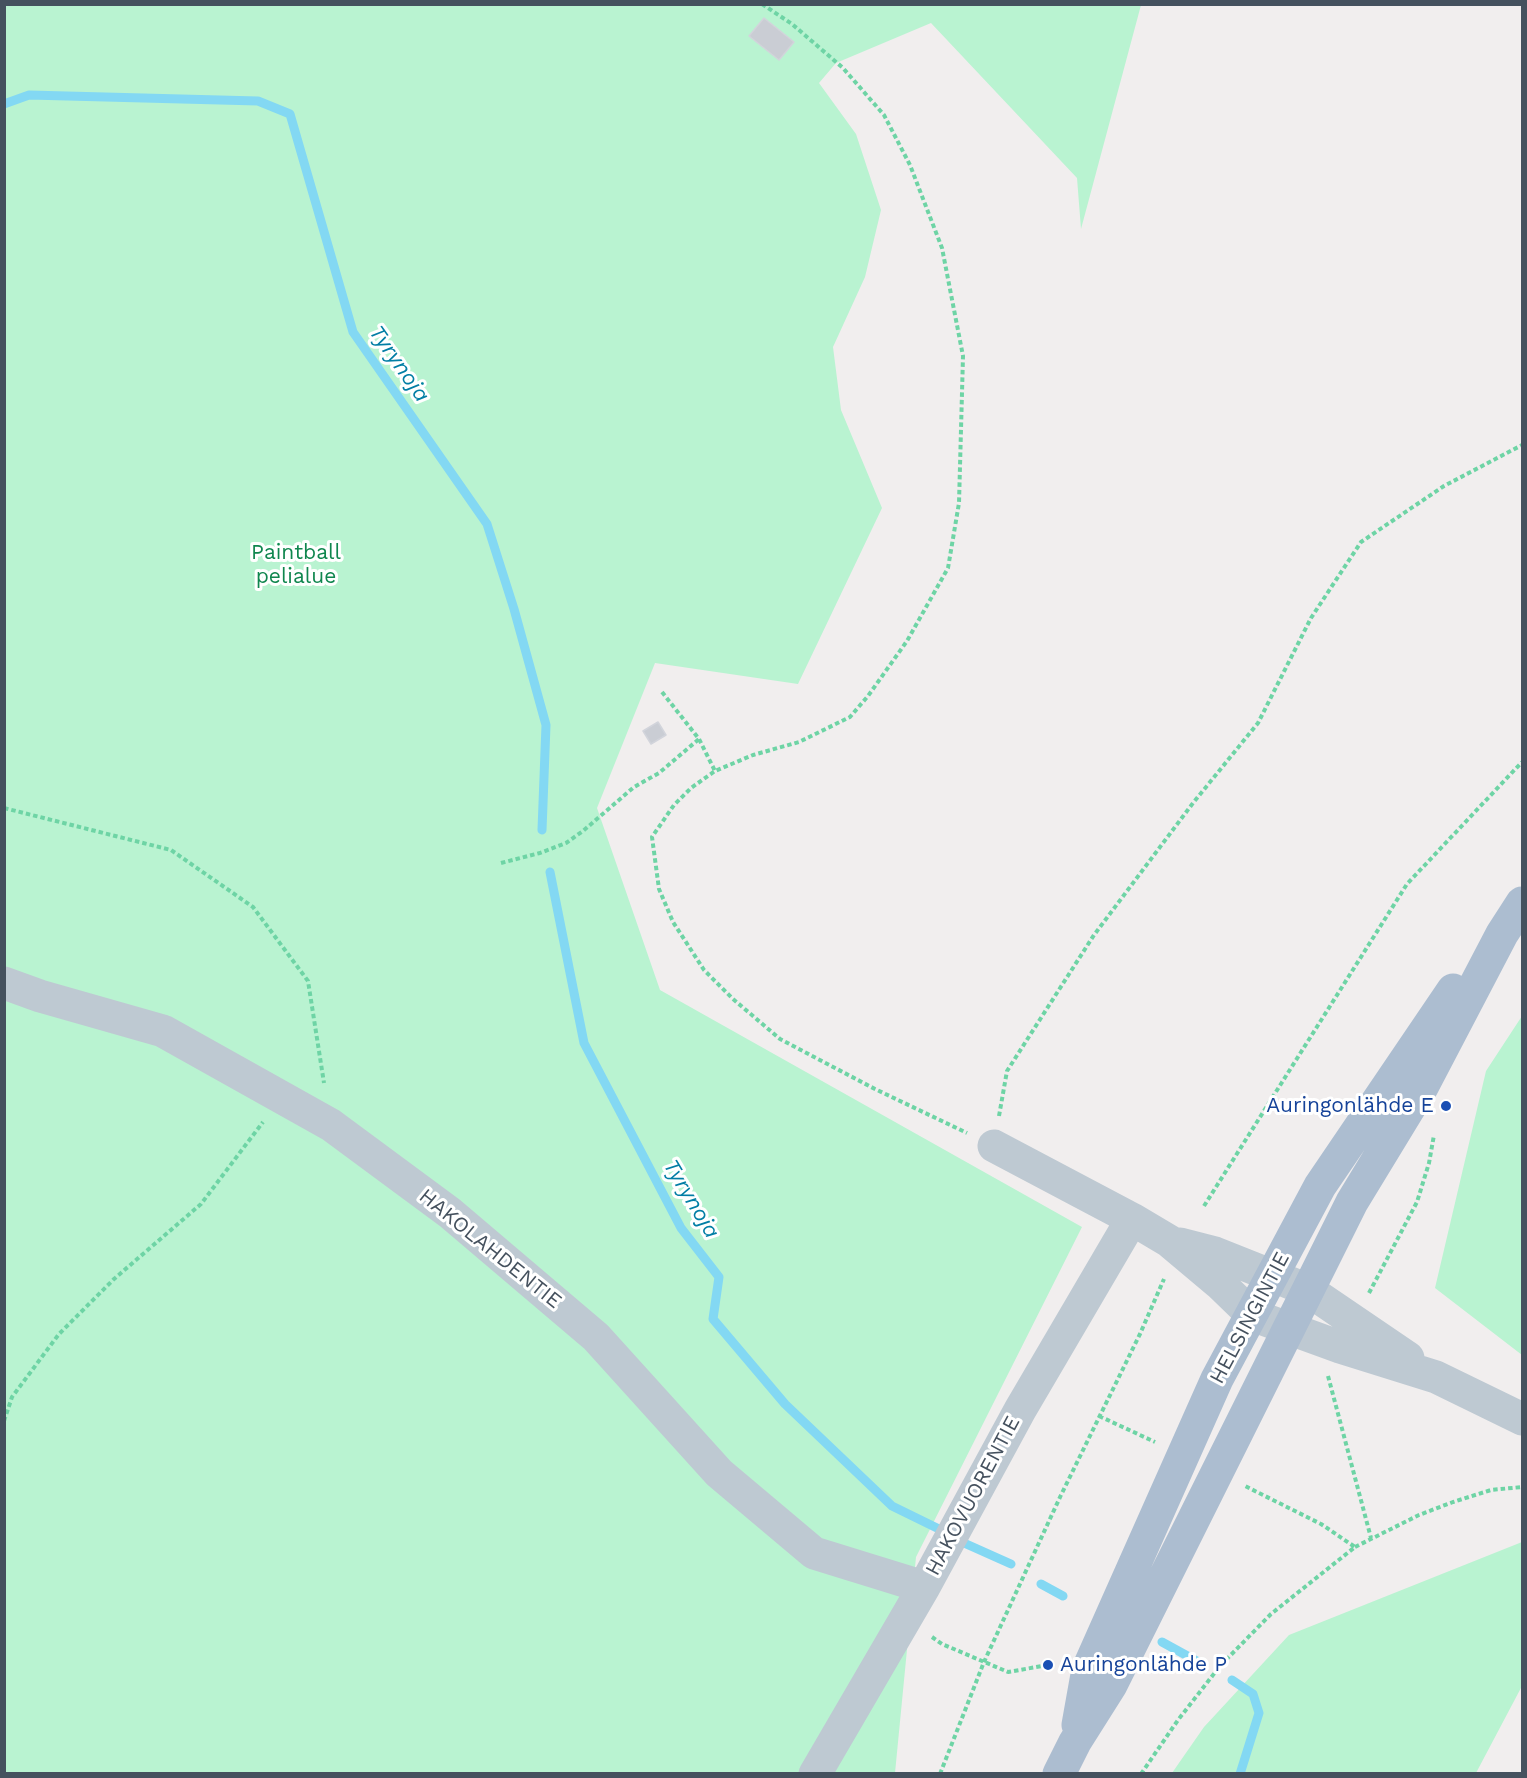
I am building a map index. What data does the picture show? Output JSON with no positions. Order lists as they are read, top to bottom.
{
  "streets": {
    "main road": ["HELSINGINTIE"],
    "street": ["HAKOLAHDENTIE", "HAKOVUORENTIE"]
  },
  "crossings": [
    ["HAKOLAHDENTIE", "HAKOVUORENTIE"]
  ],
  "water": ["Tyrynoja"],
  "parks": ["Paintball pelialue"],
  "places": ["Auringonlähde E", "Auringonlähde P"]
}
